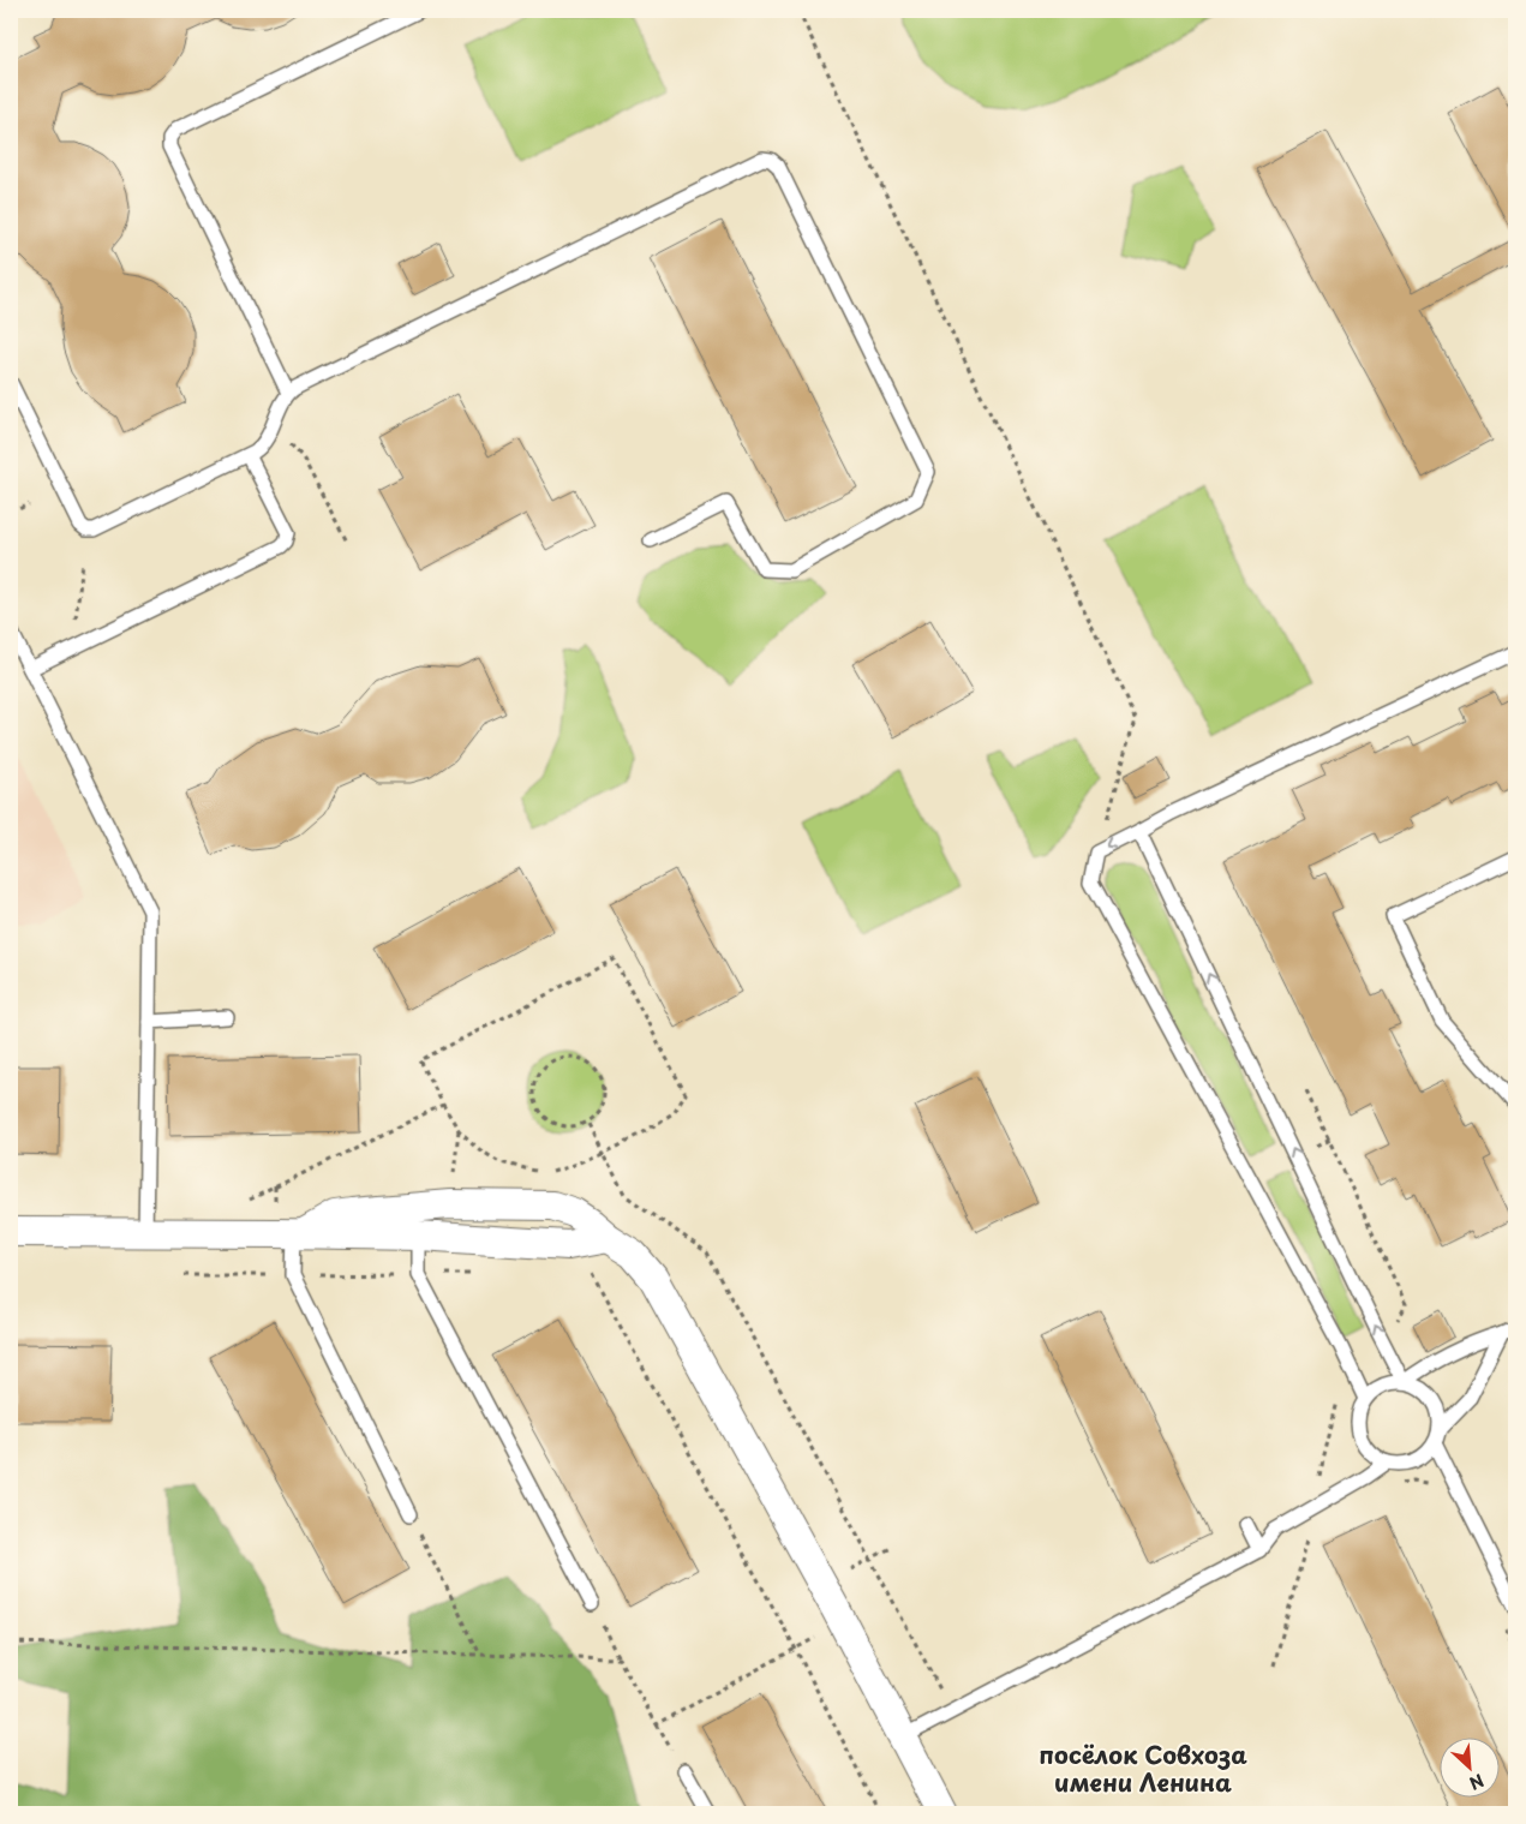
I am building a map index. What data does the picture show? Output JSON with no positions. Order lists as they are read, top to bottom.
{
  "districts": ["посёлок Совхоза имени Ленина"],
  "north": "bottom right"
}
